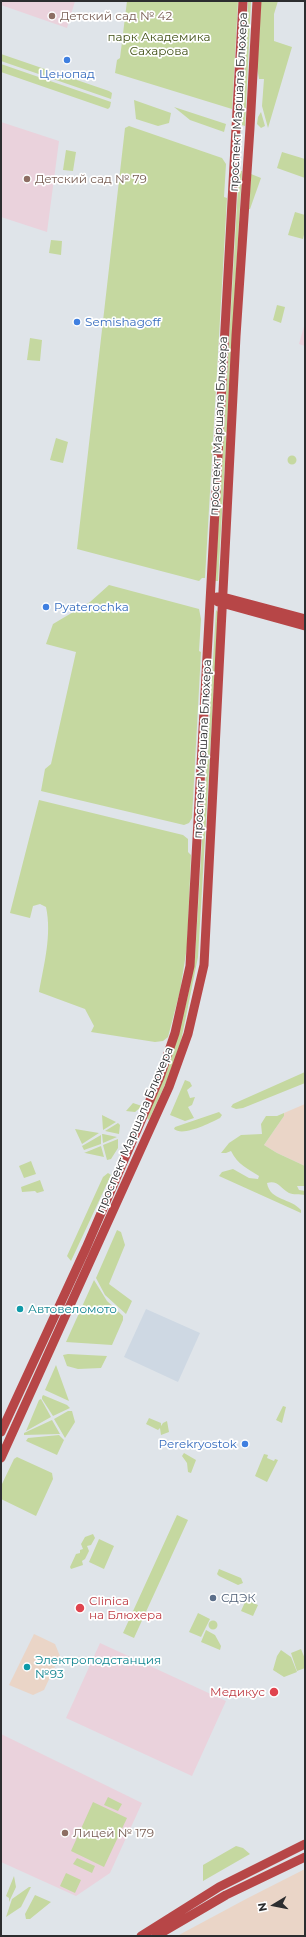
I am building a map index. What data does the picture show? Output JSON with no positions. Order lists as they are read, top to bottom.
{
  "streets": {
    "main road": ["проспект Маршала Блюхера"]
  },
  "parks": ["парк Академика Сахарова"],
  "places": [
    "Детский сад № 42",
    "Ценопад",
    "Детский сад № 79",
    "Semishagoff",
    "Pyaterochka",
    "Автовеломото",
    "Perekryostok",
    "СДЭК",
    "Clinica на Блюхера",
    "Электроподстанция №93",
    "Медикус",
    "Лицей № 179"
  ],
  "north": "left"
}
